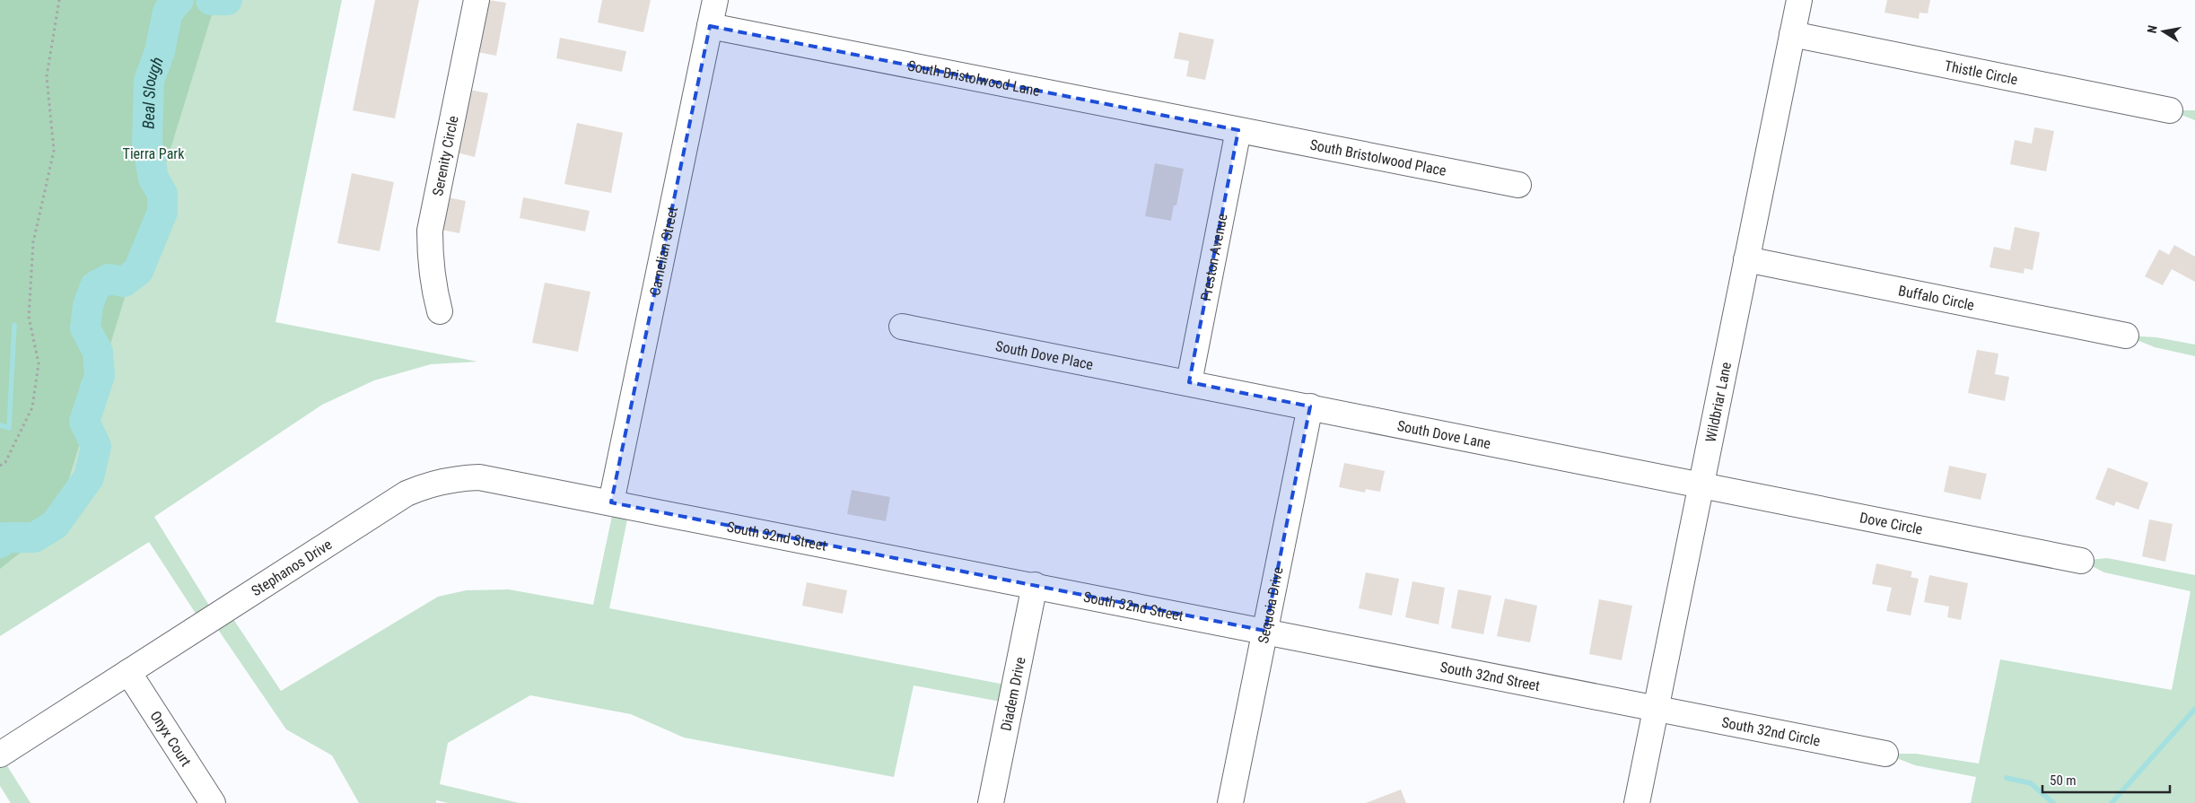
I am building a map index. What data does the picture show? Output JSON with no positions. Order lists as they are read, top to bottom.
{
  "streets": {
    "street": [
      "Thistle Circle",
      "South Bristolwood Lane",
      "Serenity Circle",
      "South Bristolwood Place",
      "Carnelian Street",
      "Preston Avenue",
      "Buffalo Circle",
      "South Dove Place",
      "Wildbriar Lane",
      "South Dove Lane",
      "Dove Circle",
      "South 32nd Street",
      "Stephanos Drive",
      "Sequoia Drive",
      "Diadem Drive",
      "South 32nd Circle",
      "Onyx Court"
    ]
  },
  "crossings": [
    ["Thistle Circle", "Wildbriar Lane"],
    ["South Bristolwood Lane", "South Bristolwood Place"],
    ["South Bristolwood Lane", "Carnelian Street"],
    ["South Bristolwood Lane", "Preston Avenue"],
    ["South Bristolwood Place", "Preston Avenue"],
    ["Carnelian Street", "South 32nd Street"],
    ["Carnelian Street", "Stephanos Drive"],
    ["Preston Avenue", "South Dove Place"],
    ["Preston Avenue", "South Dove Lane"],
    ["Buffalo Circle", "Wildbriar Lane"],
    ["South Dove Place", "South Dove Lane"],
    ["Wildbriar Lane", "South Dove Lane"],
    ["Wildbriar Lane", "Dove Circle"],
    ["Wildbriar Lane", "South 32nd Street"],
    ["Wildbriar Lane", "South 32nd Circle"],
    ["South Dove Lane", "Dove Circle"],
    ["South Dove Lane", "Sequoia Drive"],
    ["South 32nd Street", "Stephanos Drive"],
    ["South 32nd Street", "Sequoia Drive"],
    ["South 32nd Street", "Diadem Drive"],
    ["South 32nd Street", "South 32nd Circle"],
    ["Stephanos Drive", "Onyx Court"]
  ],
  "water": ["Beal Slough"],
  "parks": ["Tierra Park"],
  "scale_bar": "50 m",
  "north": "left"
}
